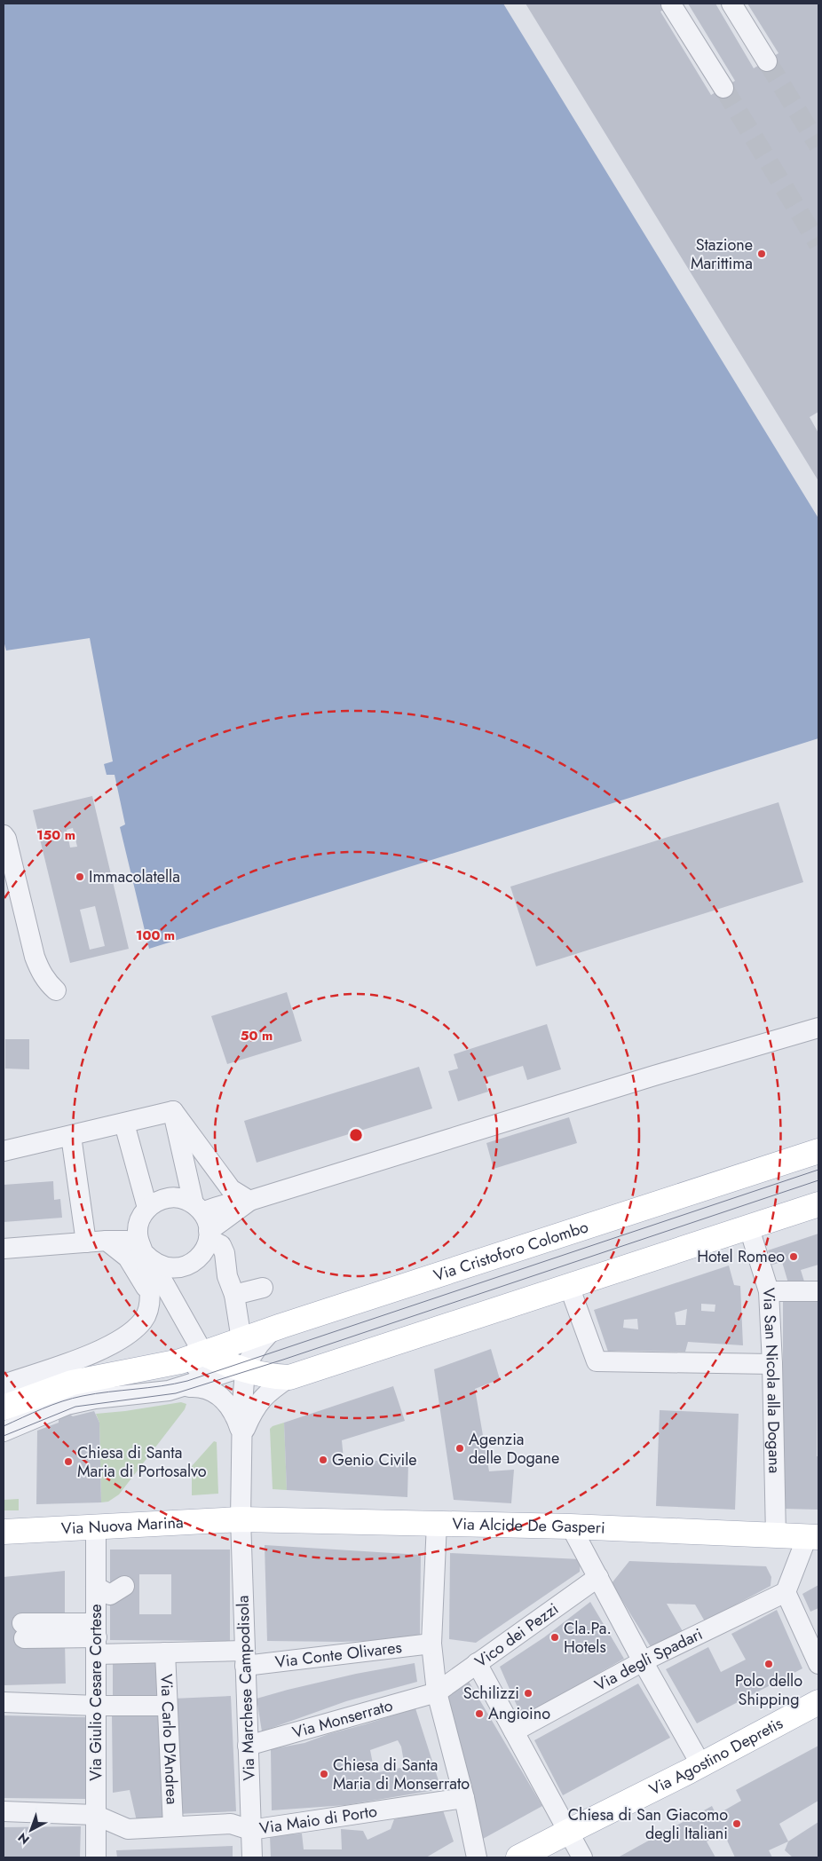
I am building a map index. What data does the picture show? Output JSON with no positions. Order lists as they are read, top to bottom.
{
  "streets": {
    "main road": [
      "Via Cristoforo Colombo",
      "Via Nuova Marina",
      "Via Alcide De Gasperi",
      "Via Agostino Depretis"
    ],
    "street": [
      "Via San Nicola alla Dogana",
      "Vico dei Pezzi",
      "Via Conte Olivares",
      "Via degli Spadari",
      "Via Marchese Campodisola",
      "Via Giulio Cesare Cortese",
      "Via Monserrato",
      "Via Carlo D'Andrea",
      "Via Maio di Porto"
    ]
  },
  "crossings": [
    ["Via San Nicola alla Dogana", "Via Alcide De Gasperi"],
    ["Via Nuova Marina", "Via Alcide De Gasperi"],
    ["Via Nuova Marina", "Via Marchese Campodisola"],
    ["Via Nuova Marina", "Via Giulio Cesare Cortese"],
    ["Via Alcide De Gasperi", "Via Marchese Campodisola"],
    ["Vico dei Pezzi", "Via Monserrato"],
    ["Via Conte Olivares", "Via Marchese Campodisola"],
    ["Via Conte Olivares", "Via Giulio Cesare Cortese"],
    ["Via Conte Olivares", "Via Carlo D'Andrea"],
    ["Via Marchese Campodisola", "Via Monserrato"],
    ["Via Marchese Campodisola", "Via Maio di Porto"],
    ["Via Giulio Cesare Cortese", "Via Maio di Porto"],
    ["Via Carlo D'Andrea", "Via Maio di Porto"]
  ],
  "places": [
    "Stazione Marittima",
    "Immacolatella",
    "Hotel Romeo",
    "Agenzia delle Dogane",
    "Genio Civile",
    "Chiesa di Santa Maria di Portosalvo",
    "Cla.Pa. Hotels",
    "Polo dello Shipping",
    "Schilizzi",
    "Angioino",
    "Chiesa di Santa Maria di Monserrato",
    "Chiesa di San Giacomo degli Italiani"
  ],
  "north": "bottom left",
  "rings": ["150 m", "100 m", "50 m"]
}
